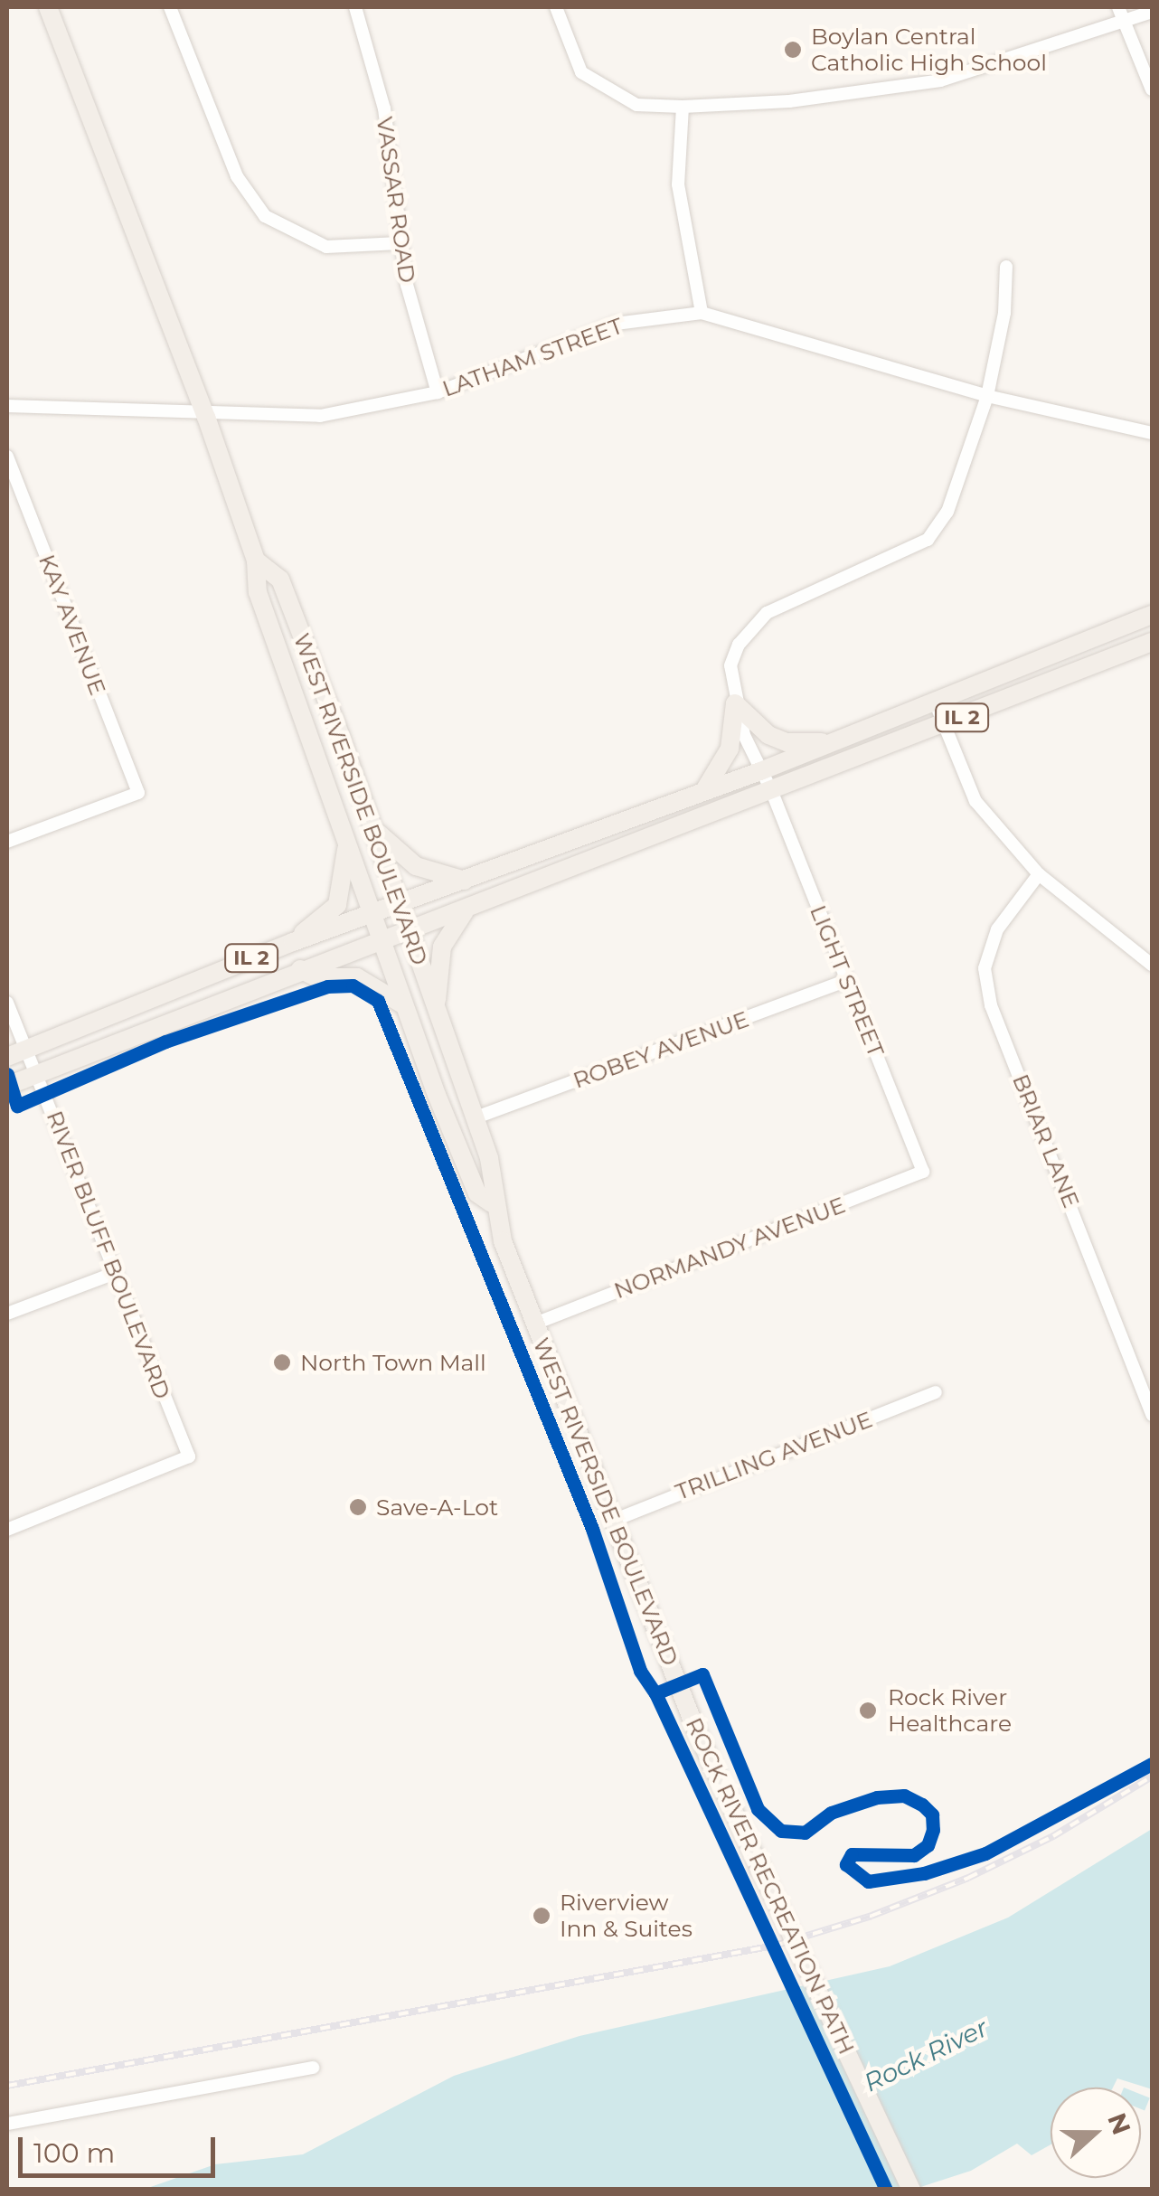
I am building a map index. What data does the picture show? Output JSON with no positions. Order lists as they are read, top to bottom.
{
  "streets": {
    "main road": ["IL 2", "WEST RIVERSIDE BOULEVARD"],
    "street": [
      "VASSAR ROAD",
      "LATHAM STREET",
      "KAY AVENUE",
      "LIGHT STREET",
      "ROBEY AVENUE",
      "BRIAR LANE",
      "NORMANDY AVENUE",
      "RIVER BLUFF BOULEVARD",
      "TRILLING AVENUE"
    ],
    "cycle path": ["ROCK RIVER RECREATION PATH"]
  },
  "crossings": [
    ["VASSAR ROAD", "LATHAM STREET"],
    ["LATHAM STREET", "WEST RIVERSIDE BOULEVARD"],
    ["LATHAM STREET", "LIGHT STREET"],
    ["IL 2", "WEST RIVERSIDE BOULEVARD"],
    ["IL 2", "LIGHT STREET"],
    ["IL 2", "RIVER BLUFF BOULEVARD"],
    ["WEST RIVERSIDE BOULEVARD", "ROBEY AVENUE"],
    ["WEST RIVERSIDE BOULEVARD", "NORMANDY AVENUE"],
    ["WEST RIVERSIDE BOULEVARD", "TRILLING AVENUE"],
    ["LIGHT STREET", "ROBEY AVENUE"],
    ["LIGHT STREET", "NORMANDY AVENUE"]
  ],
  "water": ["Rock River"],
  "places": [
    "Boylan Central Catholic High School",
    "North Town Mall",
    "Save-A-Lot",
    "Rock River Healthcare",
    "Riverview Inn & Suites"
  ],
  "scale_bar": "100 m",
  "north": "right"
}
